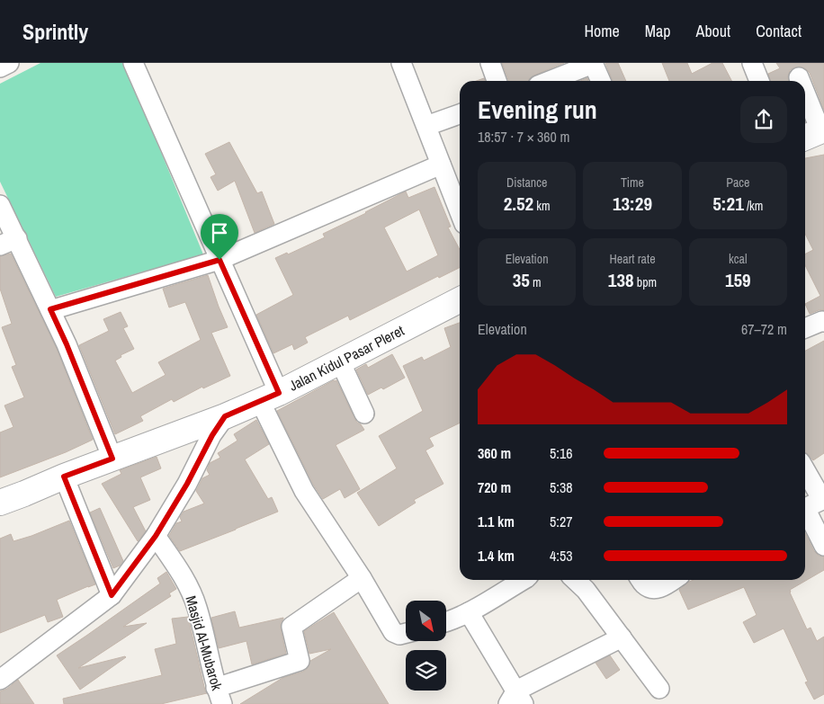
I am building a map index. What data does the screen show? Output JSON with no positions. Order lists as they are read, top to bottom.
{
  "streets": {
    "street": ["Jalan Kidul Pasar Pleret", "Masjid Al-Mubarok"]
  },
  "north": "bottom right",
  "page": {
    "header": "Sprintly",
    "nav": [
      "Home",
      "Map",
      "About",
      "Contact"
    ],
    "heading": ["Evening run", "18:57 · 7 × 360 m"],
    "stats": [
      ["Distance", "2.52 km"],
      ["Time", "13:29"],
      ["Pace", "5:21 /km"],
      ["Elevation", "35 m"],
      ["Heart rate", "138 bpm"],
      ["kcal", "159"]
    ],
    "chart": ["Elevation", "67–72 m"],
    "list": [
      {
        "name": "360 m",
        "note": "5:16"
      },
      {
        "name": "720 m",
        "note": "5:38"
      },
      {
        "name": "1.1 km",
        "note": "5:27"
      },
      {
        "name": "1.4 km",
        "note": "4:53"
      }
    ]
  }
}
